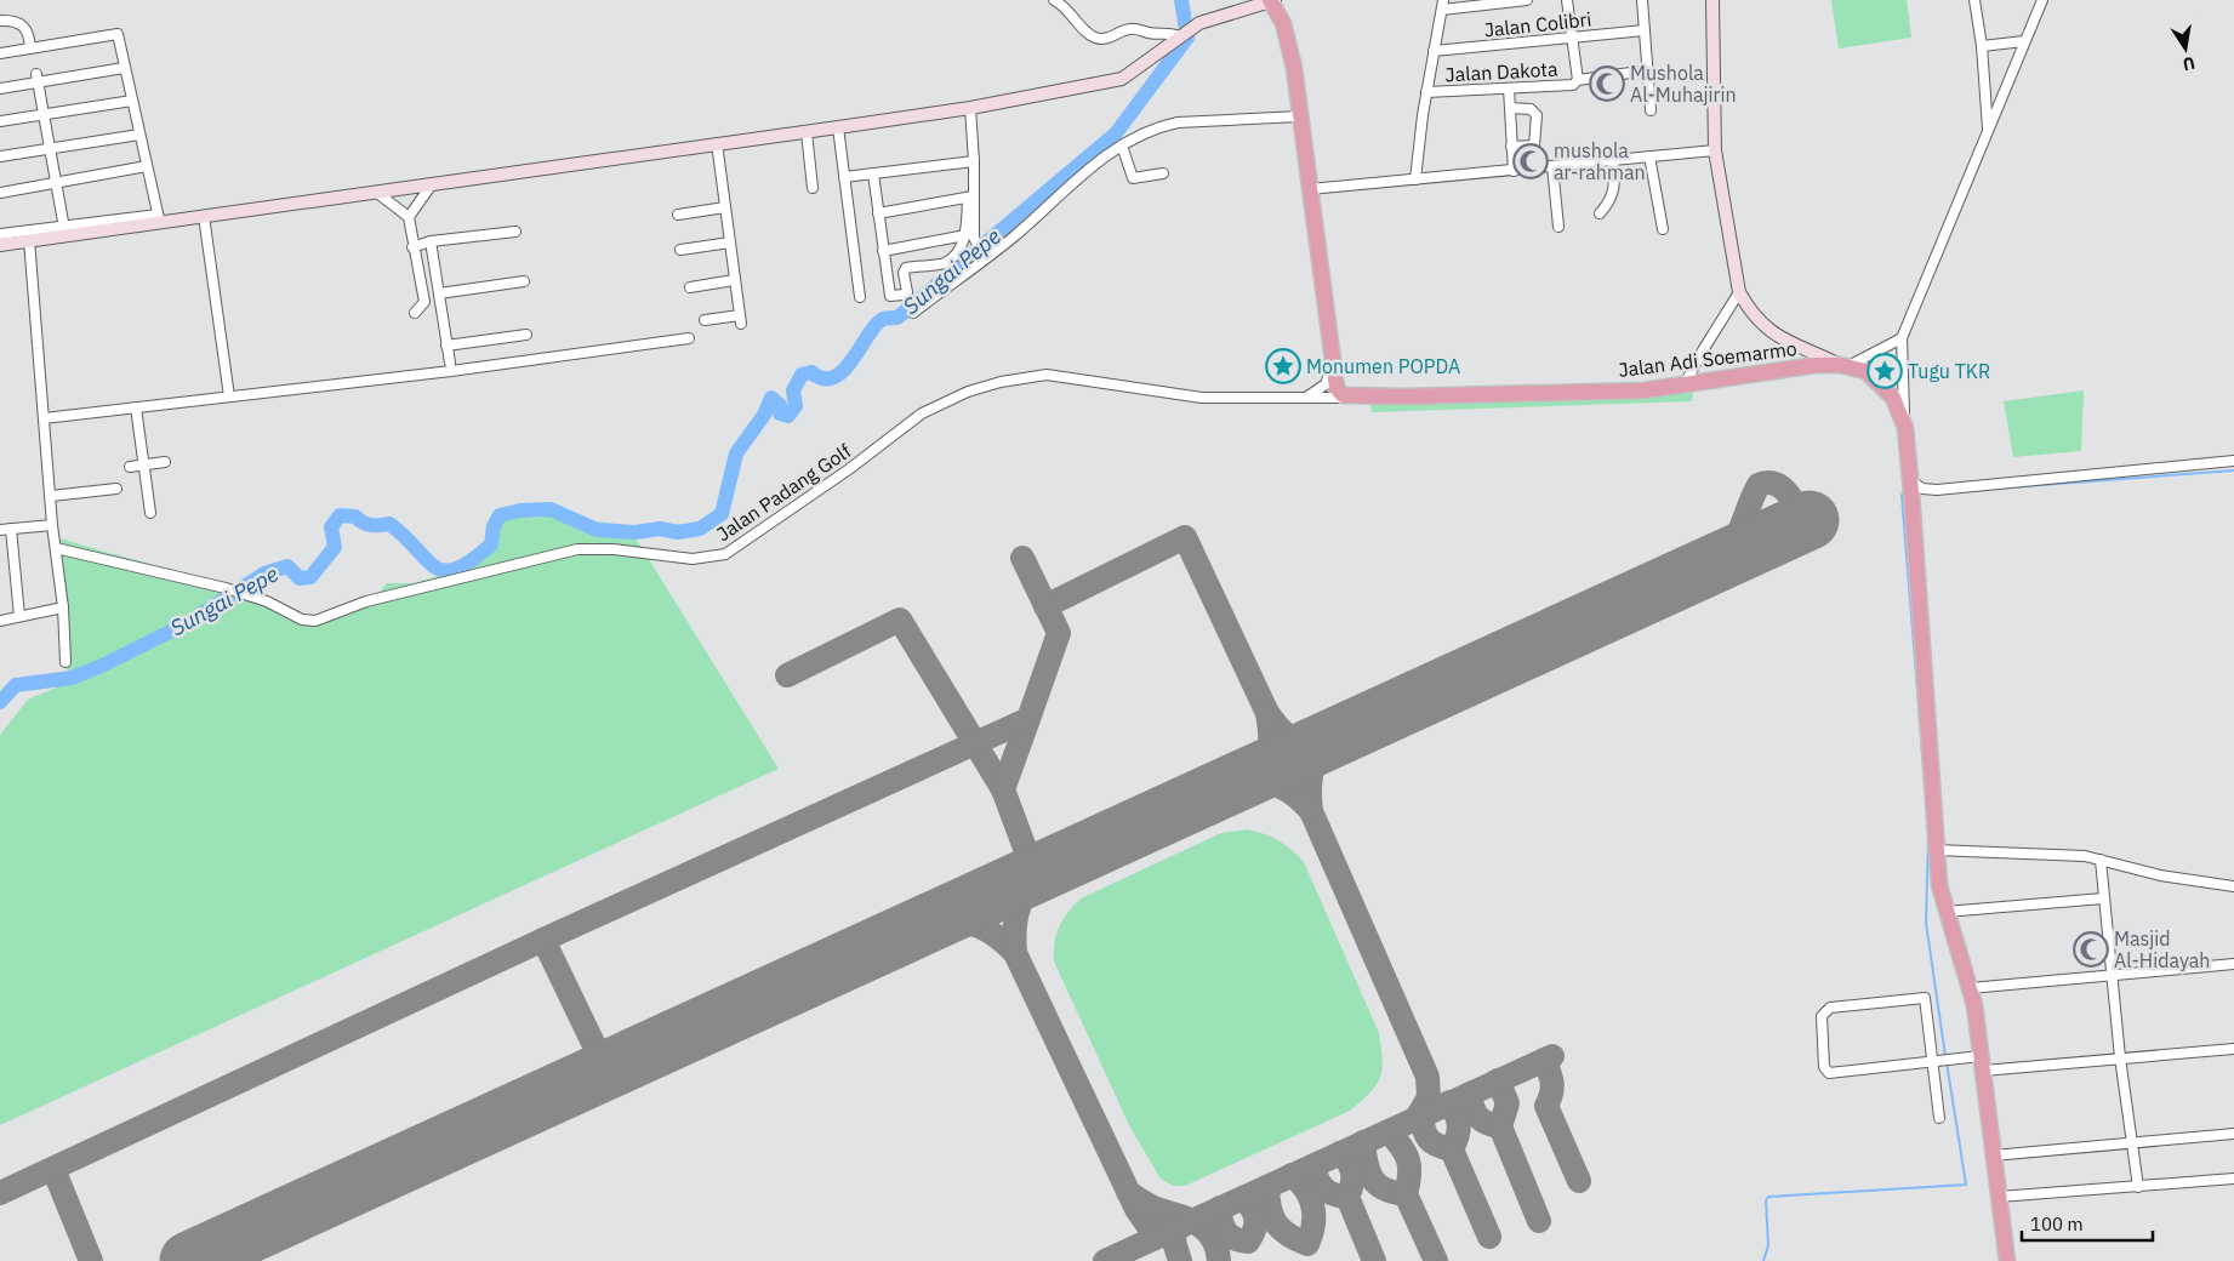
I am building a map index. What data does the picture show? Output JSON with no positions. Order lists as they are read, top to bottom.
{
  "streets": {
    "highway": ["Jalan Adi Soemarmo"],
    "street": ["Jalan Colibri", "Jalan Dakota", "Jalan Padang Golf"]
  },
  "crossings": [
    ["Jalan Adi Soemarmo", "Jalan Padang Golf"]
  ],
  "water": ["Sungai Pepe"],
  "places": {
    "mosque": ["Mushola Al-Muhajirin", "mushola ar-rahman", "Masjid Al-Hidayah"],
    "place": ["Monumen POPDA", "Tugu TKR"]
  },
  "scale_bar": "100 m",
  "north": "bottom"
}
